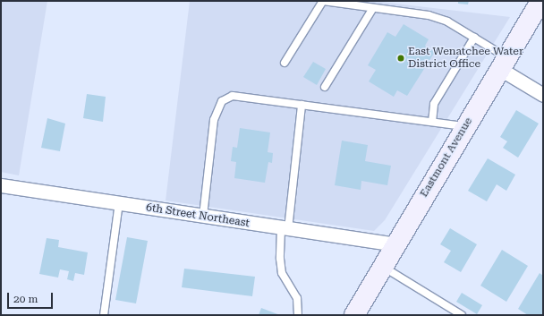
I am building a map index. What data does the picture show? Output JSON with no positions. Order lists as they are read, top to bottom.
{
  "streets": {
    "main road": ["Eastmont Avenue"],
    "street": ["6th Street Northeast"]
  },
  "crossings": [
    ["Eastmont Avenue", "6th Street Northeast"]
  ],
  "places": ["East Wenatchee Water District Office"],
  "scale_bar": "20 m"
}
